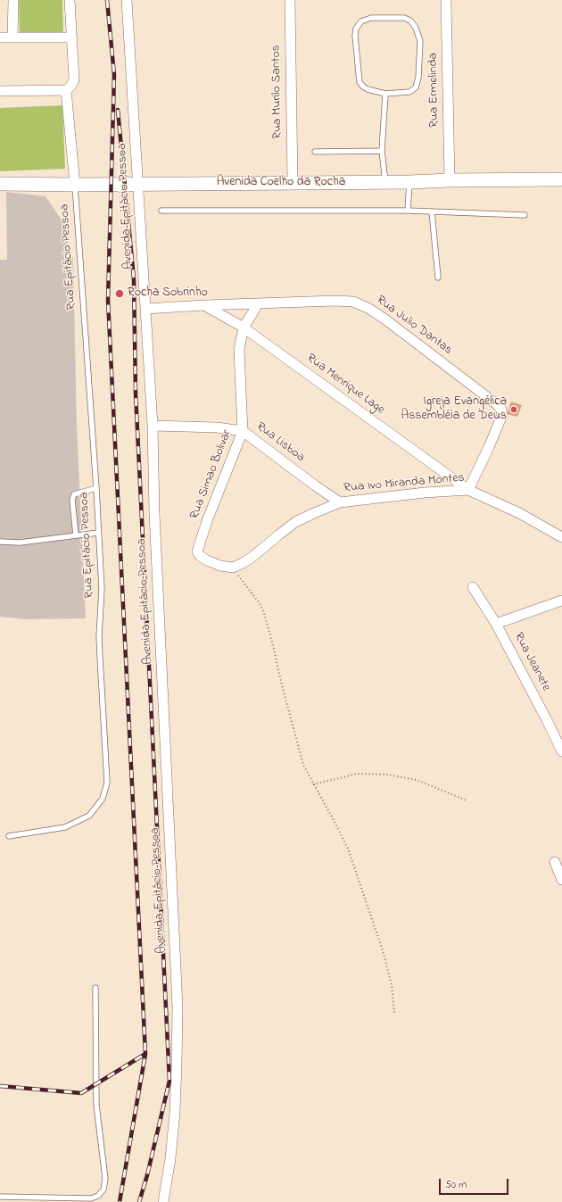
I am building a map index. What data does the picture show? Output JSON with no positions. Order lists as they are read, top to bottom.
{
  "streets": {
    "main road": ["Avenida Coelho da Rocha"],
    "street": [
      "Rua Ermelinda",
      "Rua Murilo Santos",
      "Avenida Epitácio Pessoa",
      "Rua Julio Dantas",
      "Rua Menrique Lage",
      "Rua Lisboa",
      "Rua Simao Bolivar",
      "Rua Ivo Miranda Montes",
      "Rua Jeanete"
    ],
    "lane": ["Rua Epitácio Pessoa"]
  },
  "crossings": [
    ["Rua Ermelinda", "Avenida Coelho da Rocha"],
    ["Rua Murilo Santos", "Avenida Coelho da Rocha"],
    ["Avenida Coelho da Rocha", "Avenida Epitácio Pessoa"],
    ["Avenida Coelho da Rocha", "Rua Epitácio Pessoa"],
    ["Avenida Epitácio Pessoa", "Rua Julio Dantas"],
    ["Avenida Epitácio Pessoa", "Rua Lisboa"],
    ["Rua Julio Dantas", "Rua Menrique Lage"],
    ["Rua Julio Dantas", "Rua Simao Bolivar"],
    ["Rua Julio Dantas", "Rua Ivo Miranda Montes"],
    ["Rua Menrique Lage", "Rua Simao Bolivar"],
    ["Rua Menrique Lage", "Rua Ivo Miranda Montes"],
    ["Rua Lisboa", "Rua Simao Bolivar"],
    ["Rua Lisboa", "Rua Ivo Miranda Montes"],
    ["Rua Simao Bolivar", "Rua Ivo Miranda Montes"]
  ],
  "places": ["Rocha Sobrinho", "Igreja Evangélica Assembléia de Deus"],
  "scale_bar": "50 m"
}
